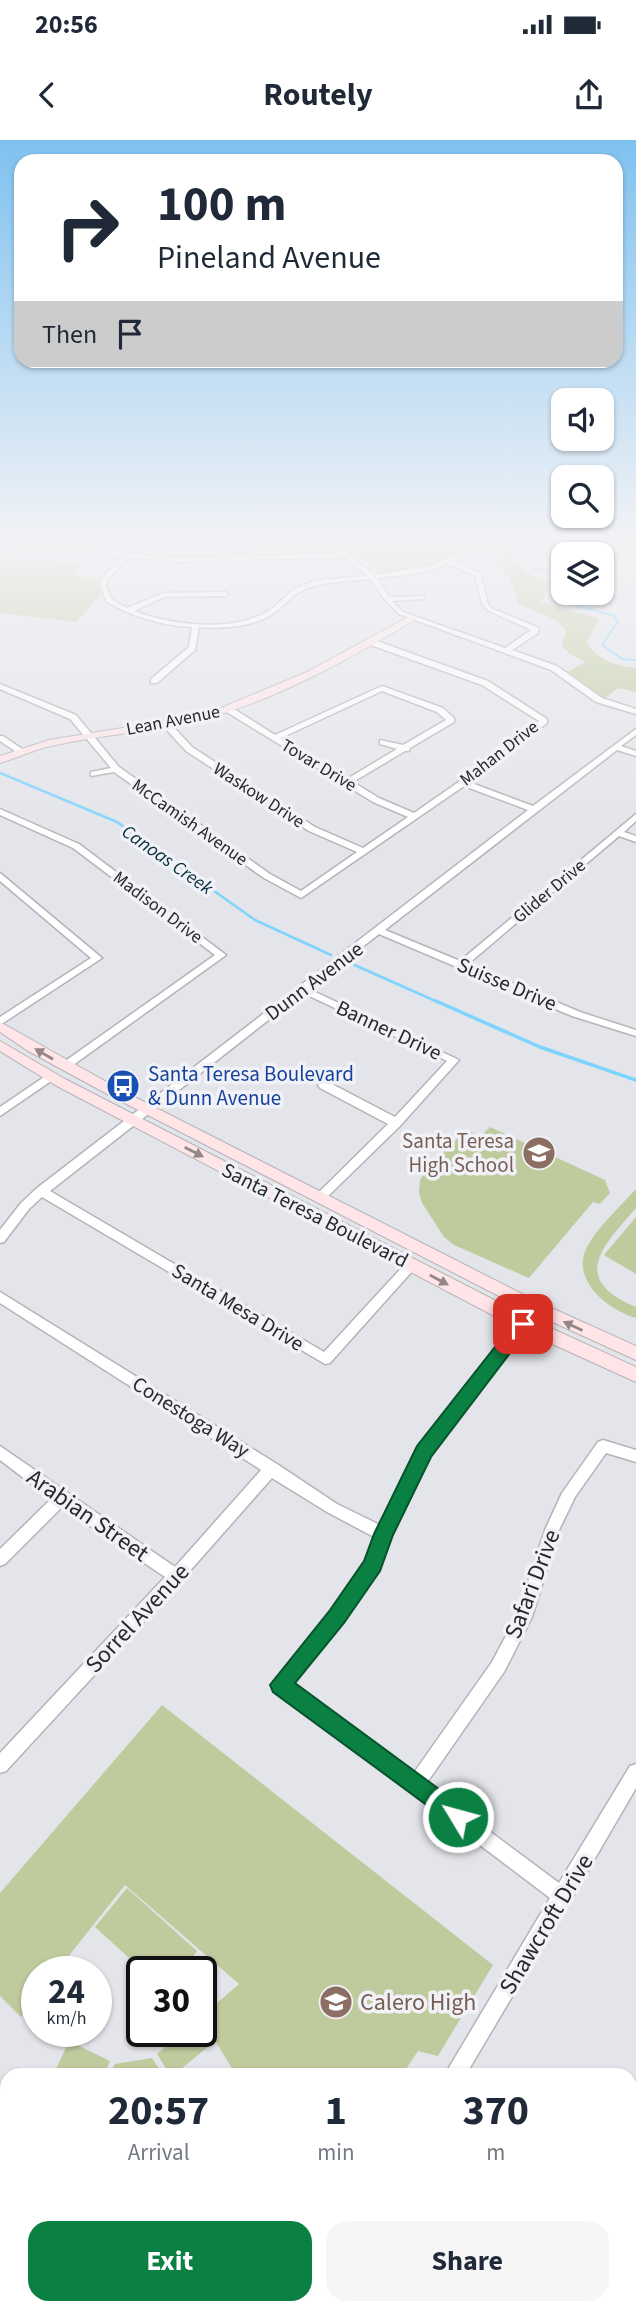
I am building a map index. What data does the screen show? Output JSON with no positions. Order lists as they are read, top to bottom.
{
  "streets": {
    "main road": ["Lean Avenue", "Santa Teresa Boulevard"],
    "street": [
      "Mahan Drive",
      "Tovar Drive",
      "Waskow Drive",
      "McCamish Avenue",
      "Glider Drive",
      "Madison Drive",
      "Dunn Avenue",
      "Suisse Drive",
      "Banner Drive",
      "Santa Mesa Drive",
      "Conestoga Way",
      "Arabian Street",
      "Safari Drive",
      "Sorrel Avenue",
      "Shawcroft Drive"
    ]
  },
  "crossings": [
    ["Lean Avenue", "Mahan Drive"],
    ["Lean Avenue", "Tovar Drive"],
    ["Lean Avenue", "Waskow Drive"],
    ["Lean Avenue", "McCamish Avenue"],
    ["Mahan Drive", "Tovar Drive"],
    ["Mahan Drive", "Waskow Drive"],
    ["Mahan Drive", "McCamish Avenue"],
    ["Glider Drive", "Suisse Drive"],
    ["Madison Drive", "Santa Teresa Boulevard"],
    ["Dunn Avenue", "Suisse Drive"],
    ["Dunn Avenue", "Banner Drive"],
    ["Dunn Avenue", "Santa Teresa Boulevard"],
    ["Dunn Avenue", "Santa Mesa Drive"],
    ["Banner Drive", "Santa Teresa Boulevard"],
    ["Santa Teresa Boulevard", "Santa Mesa Drive"],
    ["Conestoga Way", "Sorrel Avenue"],
    ["Arabian Street", "Sorrel Avenue"]
  ],
  "water": ["Canoas Creek"],
  "places": {
    "bus stop": ["Santa Teresa Boulevard & Dunn Avenue"],
    "school or university": ["Santa Teresa High School", "Calero High"]
  },
  "page": {
    "status": "20:56",
    "header": "Routely",
    "turn": ["100 m", "Pineland Avenue"],
    "then": "Then",
    "speed": "24 km/h",
    "limit": "30",
    "eta": [
      "20:57",
      "Arrival",
      "1",
      "min",
      "370",
      "m"
    ],
    "buttons": ["Exit", "Share"]
  }
}
